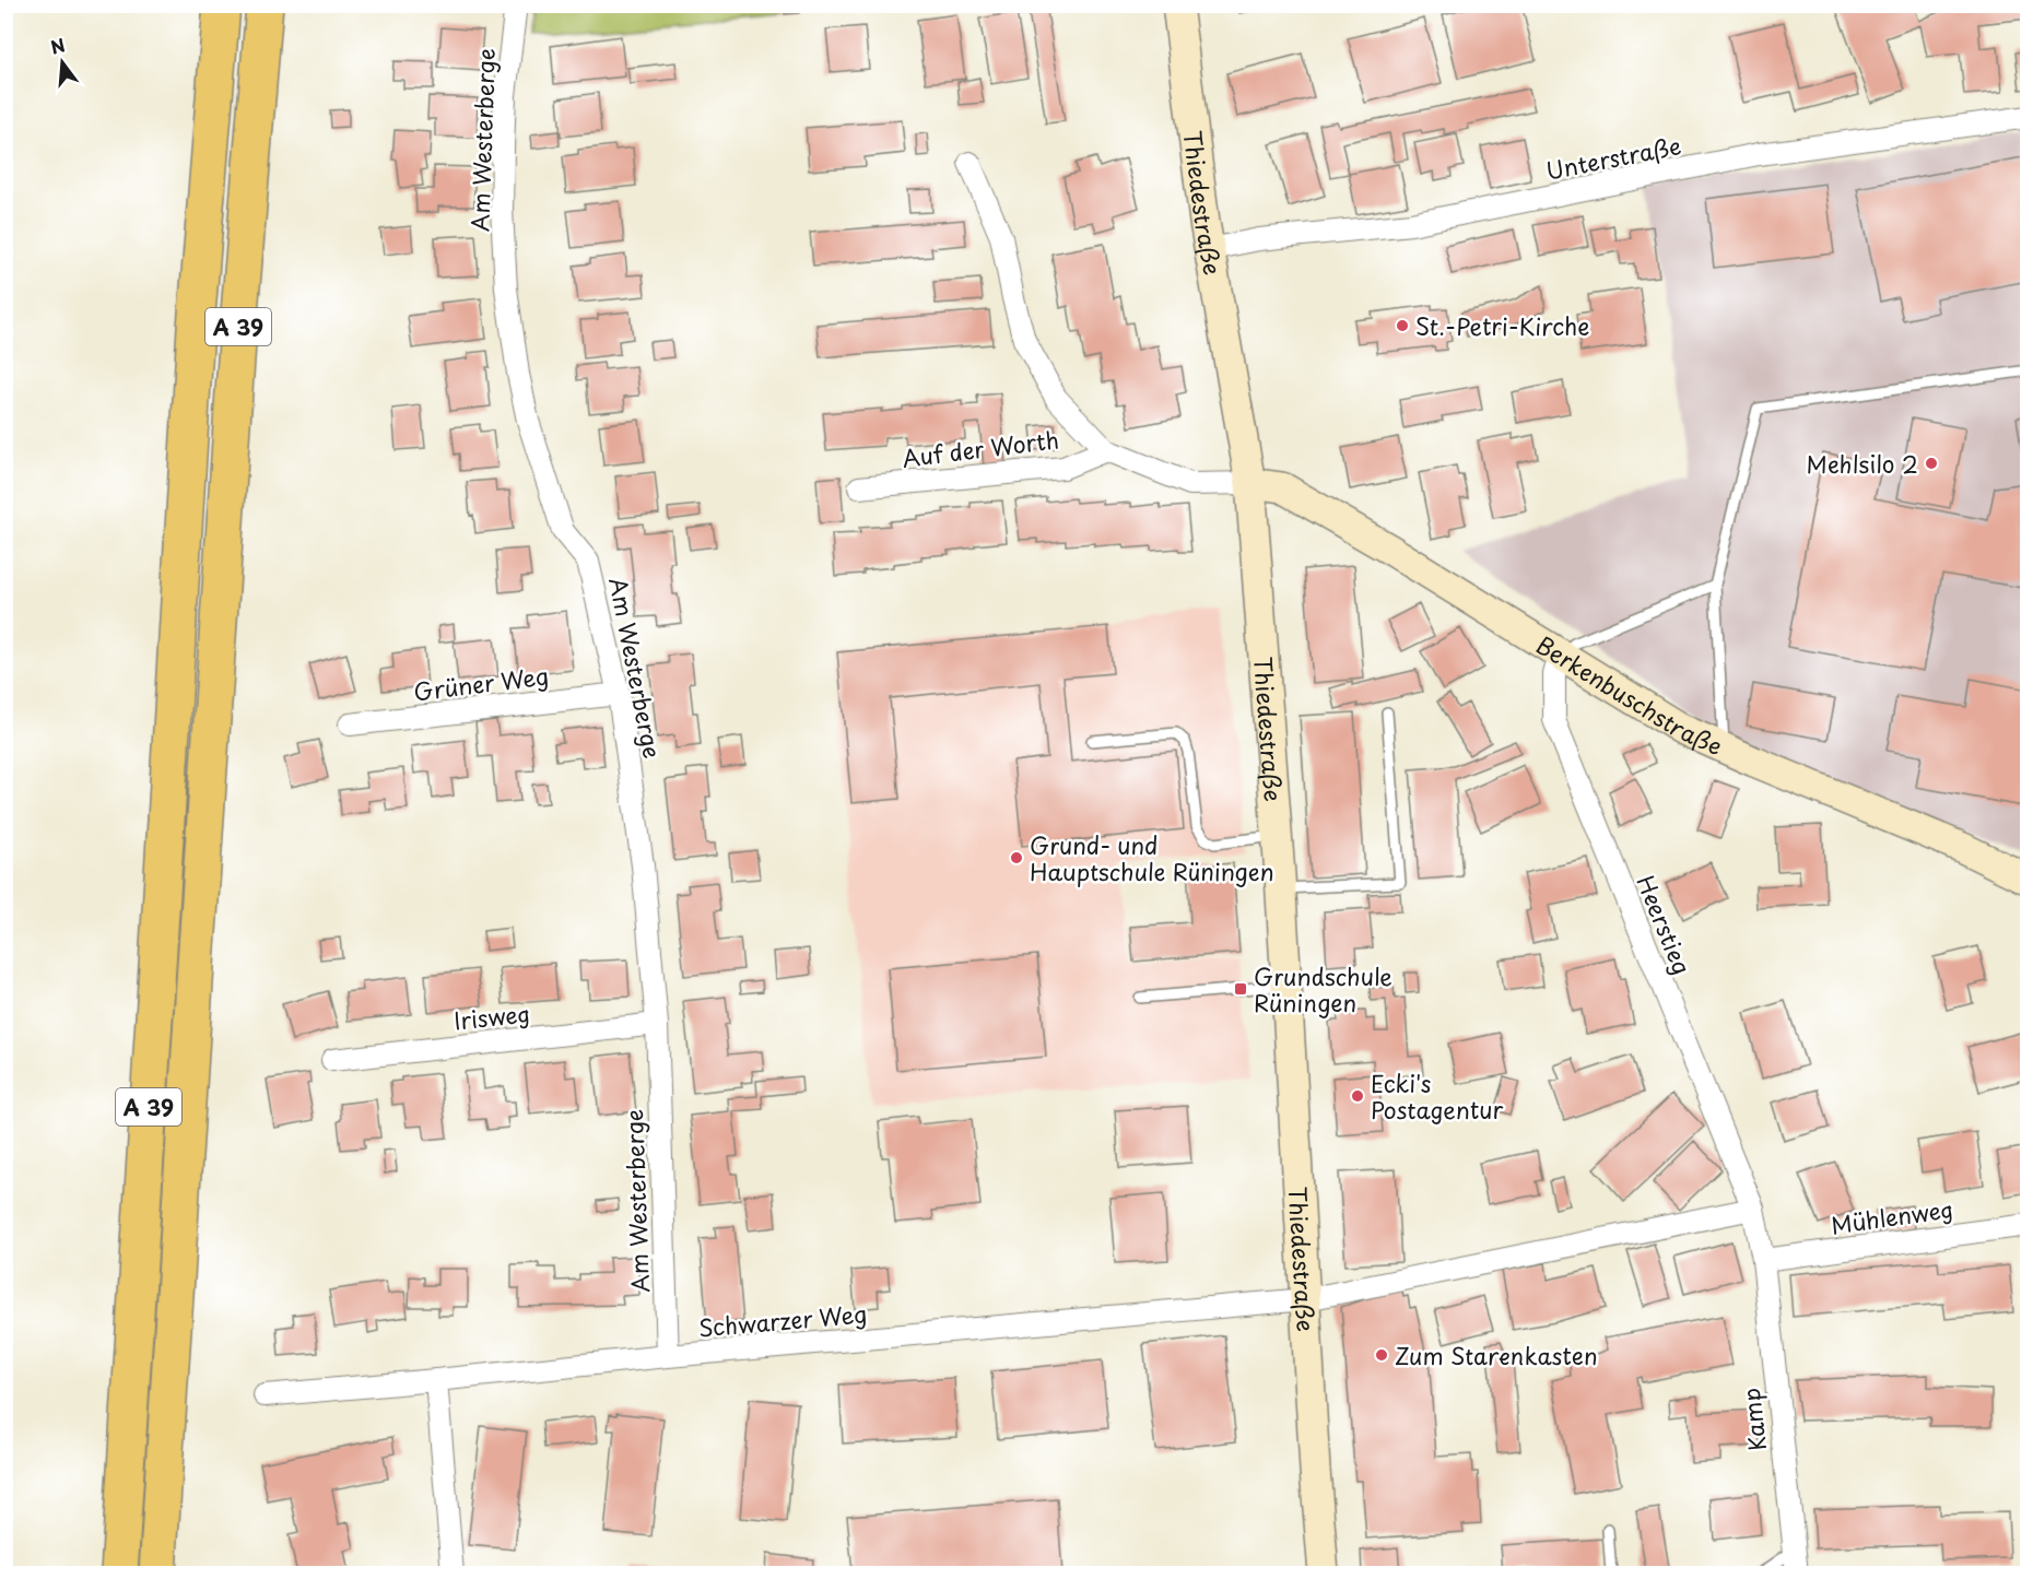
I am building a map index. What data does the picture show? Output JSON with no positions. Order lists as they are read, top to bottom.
{
  "streets": {
    "highway": ["A 39"],
    "street": [
      "Am Westerberge",
      "Unterstraße",
      "Thiedestraße",
      "Auf der Worth",
      "Grüner Weg",
      "Berkenbuschstraße",
      "Heerstieg",
      "Irisweg",
      "Mühlenweg",
      "Schwarzer Weg",
      "Kamp"
    ]
  },
  "crossings": [
    ["Am Westerberge", "Grüner Weg"],
    ["Am Westerberge", "Irisweg"],
    ["Am Westerberge", "Schwarzer Weg"],
    ["Unterstraße", "Thiedestraße"],
    ["Thiedestraße", "Auf der Worth"],
    ["Thiedestraße", "Berkenbuschstraße"],
    ["Thiedestraße", "Schwarzer Weg"],
    ["Auf der Worth", "Berkenbuschstraße"],
    ["Berkenbuschstraße", "Heerstieg"],
    ["Heerstieg", "Mühlenweg"],
    ["Heerstieg", "Kamp"],
    ["Mühlenweg", "Kamp"]
  ],
  "places": {
    "other": [
      "St.-Petri-Kirche",
      "Mehlsilo 2",
      "Grund- und Hauptschule Rüningen",
      "Ecki's Postagentur",
      "Zum Starenkasten"
    ],
    "transit": ["Grundschule Rüningen"]
  },
  "north": "top"
}
